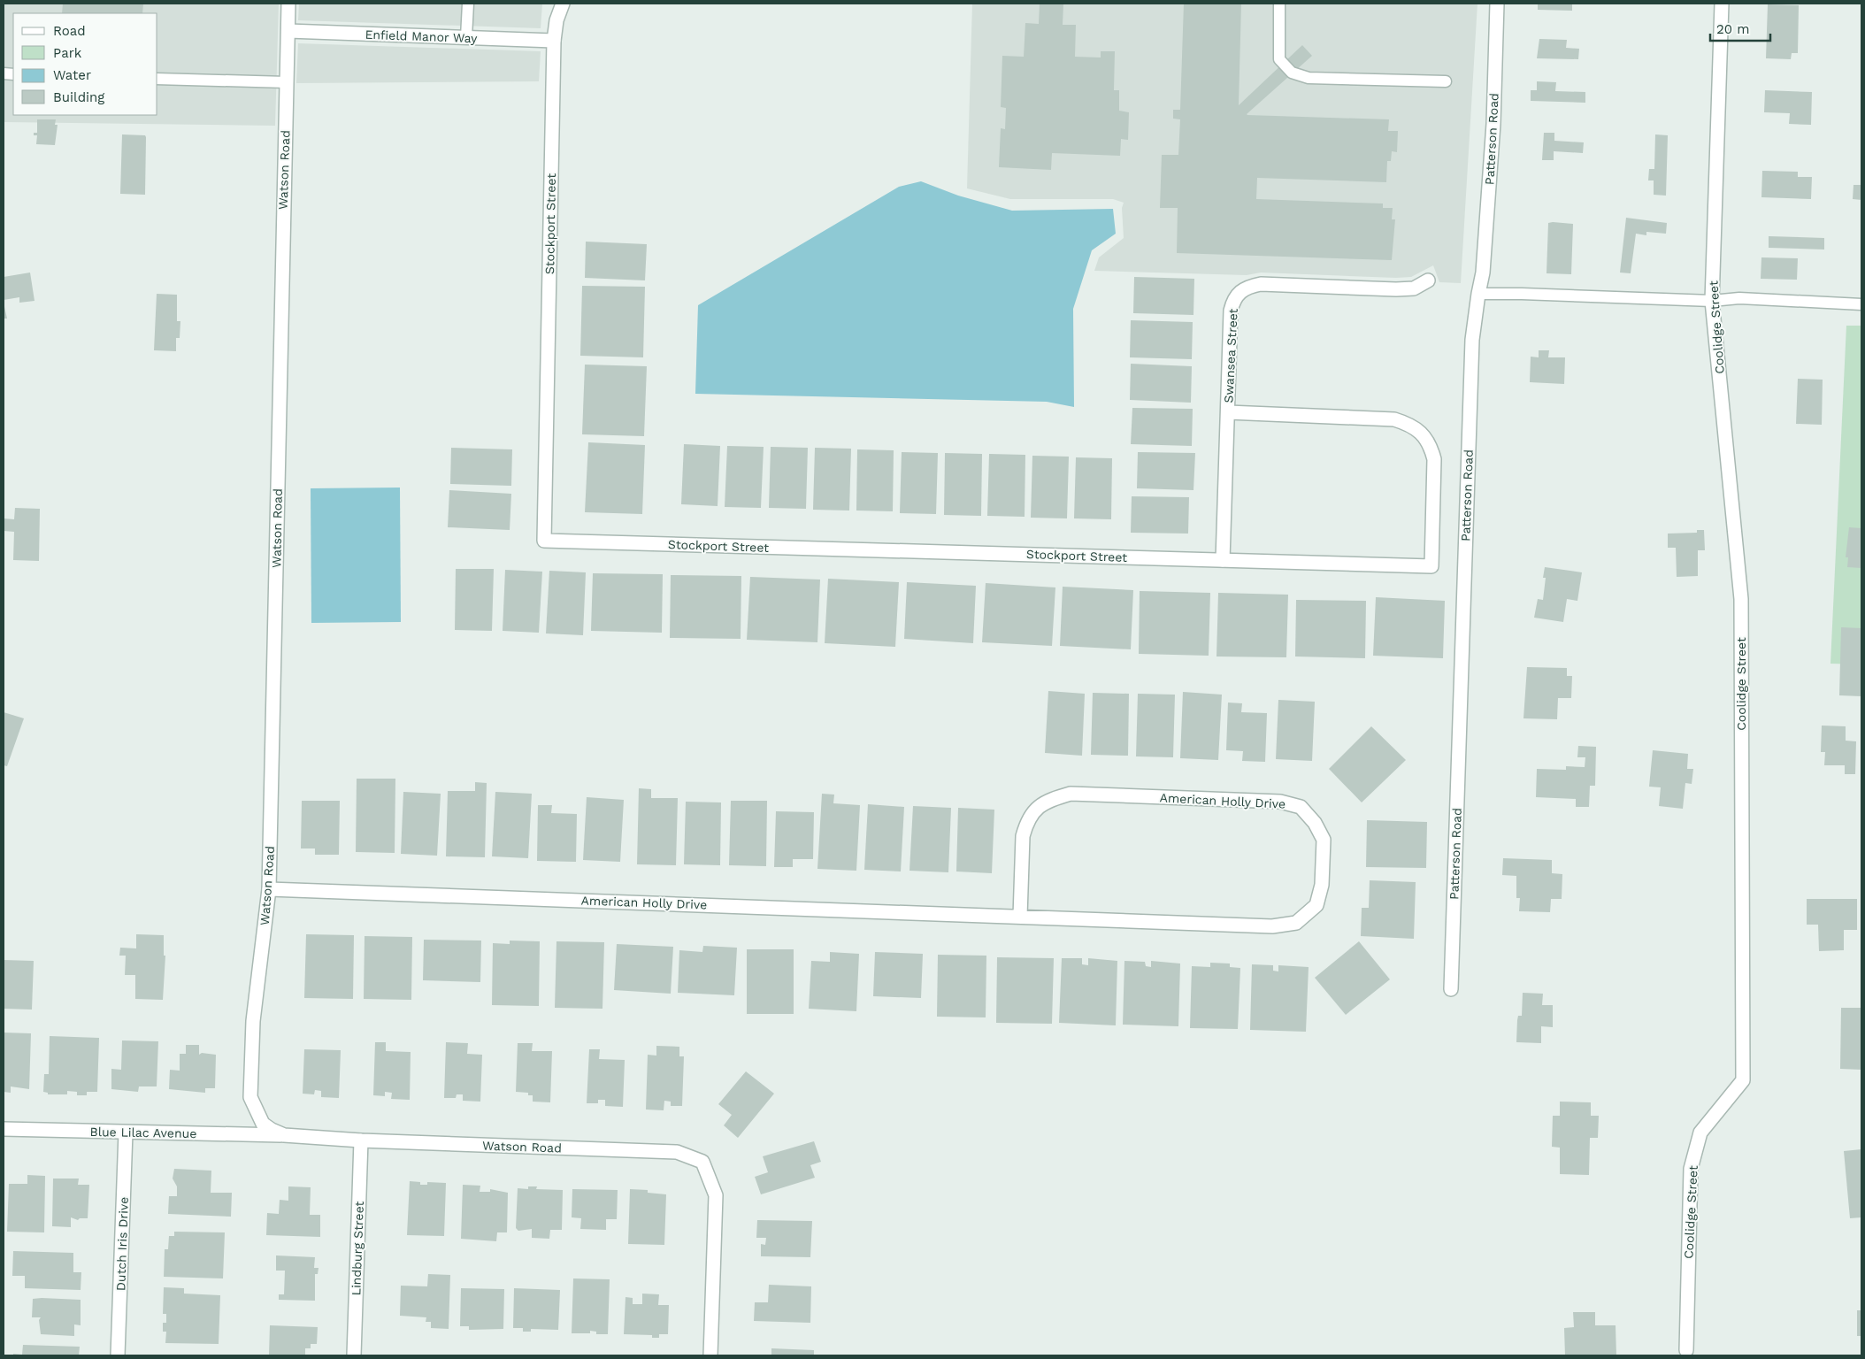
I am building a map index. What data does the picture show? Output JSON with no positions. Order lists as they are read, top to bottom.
{
  "streets": {
    "street": [
      "Enfield Manor Way",
      "Patterson Road",
      "Watson Road",
      "Stockport Street",
      "Coolidge Street",
      "Swansea Street",
      "American Holly Drive",
      "Blue Lilac Avenue",
      "Dutch Iris Drive",
      "Lindburg Street"
    ]
  },
  "crossings": [
    ["Enfield Manor Way", "Watson Road"],
    ["Enfield Manor Way", "Stockport Street"],
    ["Watson Road", "American Holly Drive"],
    ["Watson Road", "Blue Lilac Avenue"],
    ["Watson Road", "Lindburg Street"],
    ["Stockport Street", "Swansea Street"],
    ["Blue Lilac Avenue", "Dutch Iris Drive"]
  ],
  "legend": [
    "Road",
    "Park",
    "Water",
    "Building"
  ],
  "scale_bar": "20 m"
}
